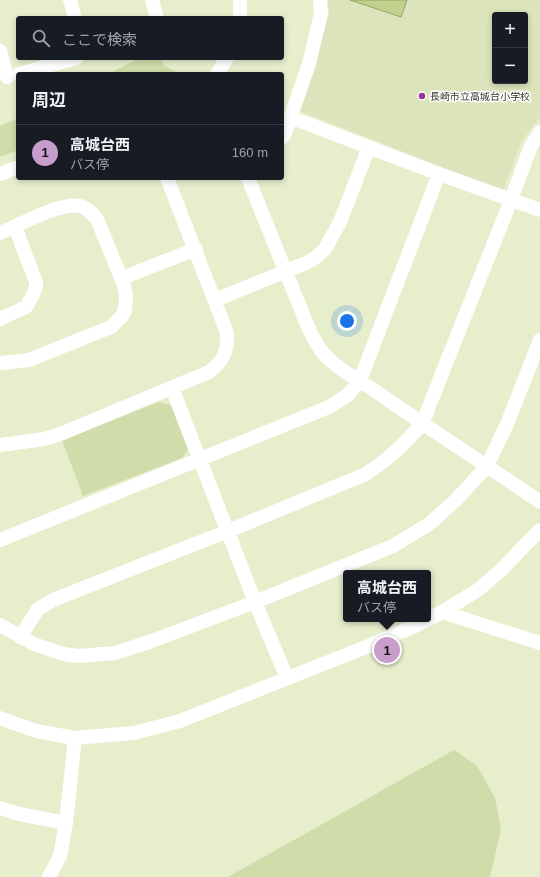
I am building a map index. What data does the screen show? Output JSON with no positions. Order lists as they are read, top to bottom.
{
  "places": ["長崎市立高城台小学校"],
  "page": {
    "map_buttons": ["+", "−"],
    "search": "ここで検索",
    "heading": "周辺",
    "list": [
      {
        "mark": "1",
        "name": "高城台西",
        "note": "バス停",
        "value": "160 m"
      }
    ],
    "popup": ["高城台西", "バス停"],
    "pins": "1"
  }
}
